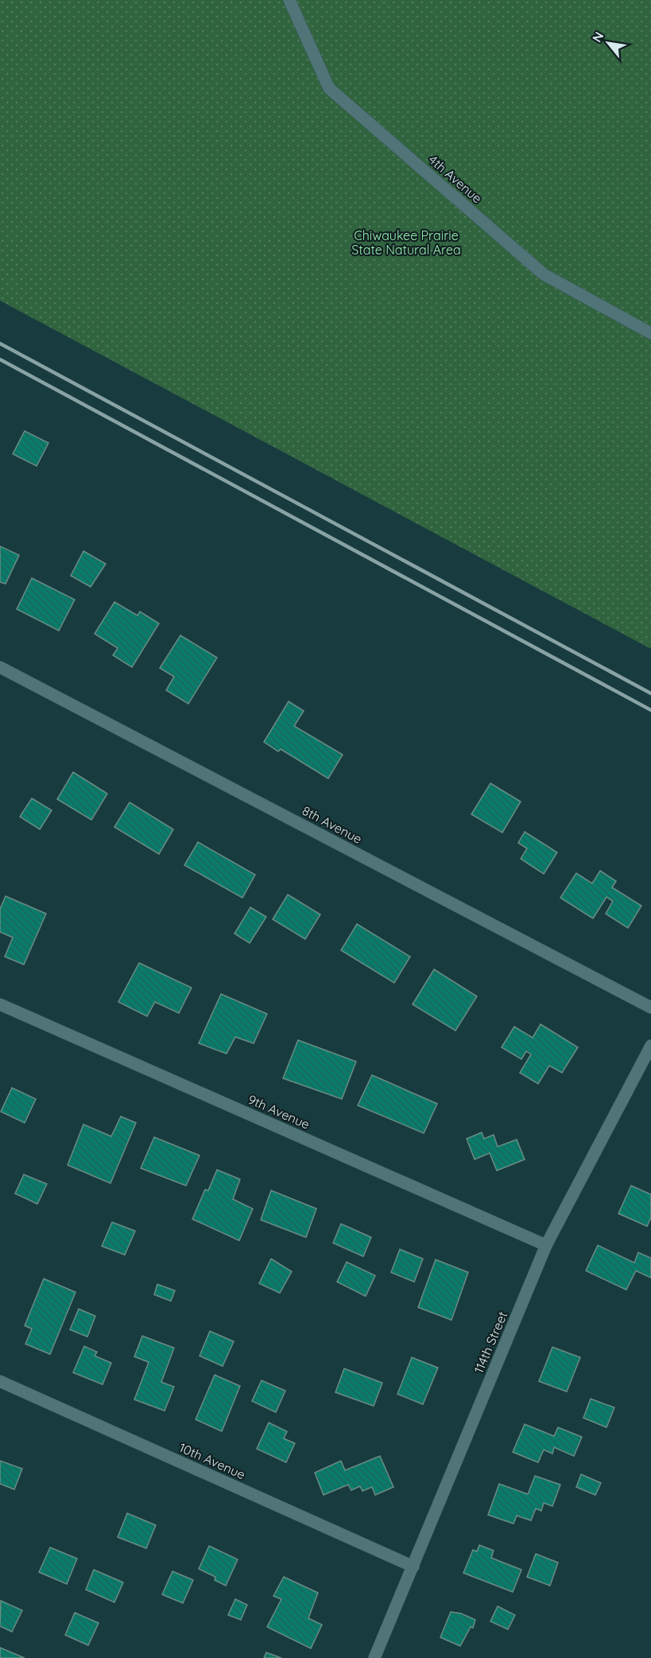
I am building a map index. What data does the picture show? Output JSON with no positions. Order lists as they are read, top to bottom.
{
  "streets": {
    "street": [
      "4th Avenue",
      "8th Avenue",
      "9th Avenue",
      "114th Street",
      "10th Avenue"
    ]
  },
  "crossings": [
    ["9th Avenue", "114th Street"],
    ["114th Street", "10th Avenue"]
  ],
  "parks": ["Chiwaukee Prairie State Natural Area"],
  "north": "top left"
}
